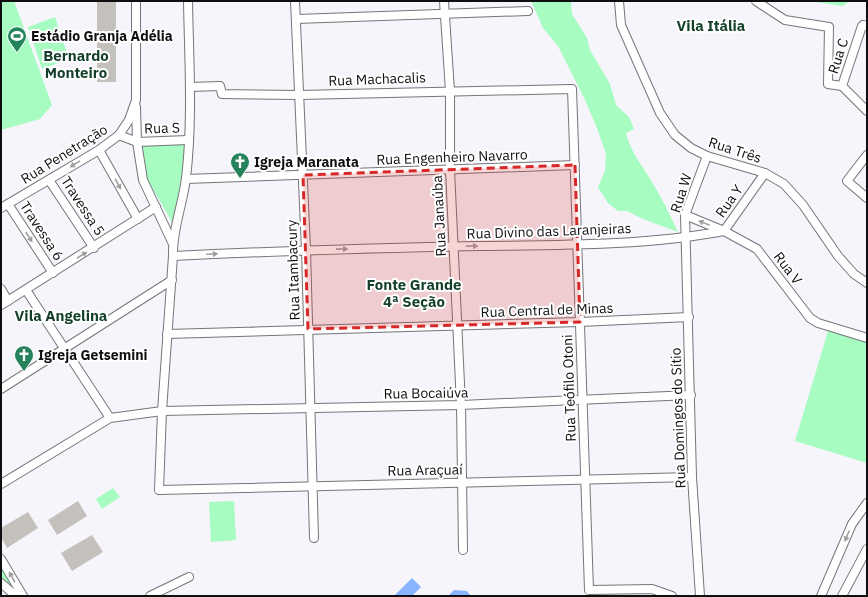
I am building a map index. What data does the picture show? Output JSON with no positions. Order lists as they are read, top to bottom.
{
  "streets": {
    "street": [
      "Rua C",
      "Rua Machacalis",
      "Rua S",
      "Rua Três",
      "Rua Penetração",
      "Rua Engenheiro Navarro",
      "Rua W",
      "Rua Y",
      "Travessa 5",
      "Rua Janaúba",
      "Travessa 6",
      "Rua Divino das Laranjeiras",
      "Rua V",
      "Rua Itambacury",
      "Rua Central de Minas",
      "Rua Teófilo Otoni",
      "Rua Bocaiúva",
      "Rua Domingos do Sítio",
      "Rua Araçuaí"
    ]
  },
  "crossings": [
    ["Rua Machacalis", "Rua Janaúba"],
    ["Rua Machacalis", "Rua Itambacury"],
    ["Rua Machacalis", "Rua Teófilo Otoni"],
    ["Rua Três", "Rua W"],
    ["Rua Três", "Rua Y"],
    ["Rua Penetração", "Travessa 5"],
    ["Rua Penetração", "Travessa 6"],
    ["Rua Engenheiro Navarro", "Rua Janaúba"],
    ["Rua Engenheiro Navarro", "Rua Itambacury"],
    ["Rua Engenheiro Navarro", "Rua Teófilo Otoni"],
    ["Rua W", "Rua Y"],
    ["Rua W", "Rua Divino das Laranjeiras"],
    ["Rua W", "Rua V"],
    ["Rua W", "Rua Domingos do Sítio"],
    ["Rua Y", "Rua Divino das Laranjeiras"],
    ["Rua Y", "Rua V"],
    ["Rua Y", "Rua Domingos do Sítio"],
    ["Rua Janaúba", "Rua Divino das Laranjeiras"],
    ["Rua Janaúba", "Rua Central de Minas"],
    ["Rua Janaúba", "Rua Bocaiúva"],
    ["Rua Janaúba", "Rua Araçuaí"],
    ["Rua Divino das Laranjeiras", "Rua Itambacury"],
    ["Rua Divino das Laranjeiras", "Rua Teófilo Otoni"],
    ["Rua Divino das Laranjeiras", "Rua Domingos do Sítio"],
    ["Rua Itambacury", "Rua Central de Minas"],
    ["Rua Itambacury", "Rua Bocaiúva"],
    ["Rua Itambacury", "Rua Araçuaí"],
    ["Rua Central de Minas", "Rua Teófilo Otoni"],
    ["Rua Central de Minas", "Rua Domingos do Sítio"],
    ["Rua Teófilo Otoni", "Rua Bocaiúva"],
    ["Rua Teófilo Otoni", "Rua Araçuaí"],
    ["Rua Bocaiúva", "Rua Domingos do Sítio"],
    ["Rua Bocaiúva", "Rua Araçuaí"],
    ["Rua Domingos do Sítio", "Rua Araçuaí"]
  ],
  "one_way": ["Rua Penetração", "Travessa 6", "Rua Divino das Laranjeiras"],
  "districts": [
    "Vila Itália",
    "Bernardo Monteiro",
    "Fonte Grande 4ª Seção",
    "Vila Angelina"
  ],
  "places": {
    "sports": ["Estádio Granja Adélia"],
    "church": ["Igreja Maranata", "Igreja Getsemini"]
  }
}
